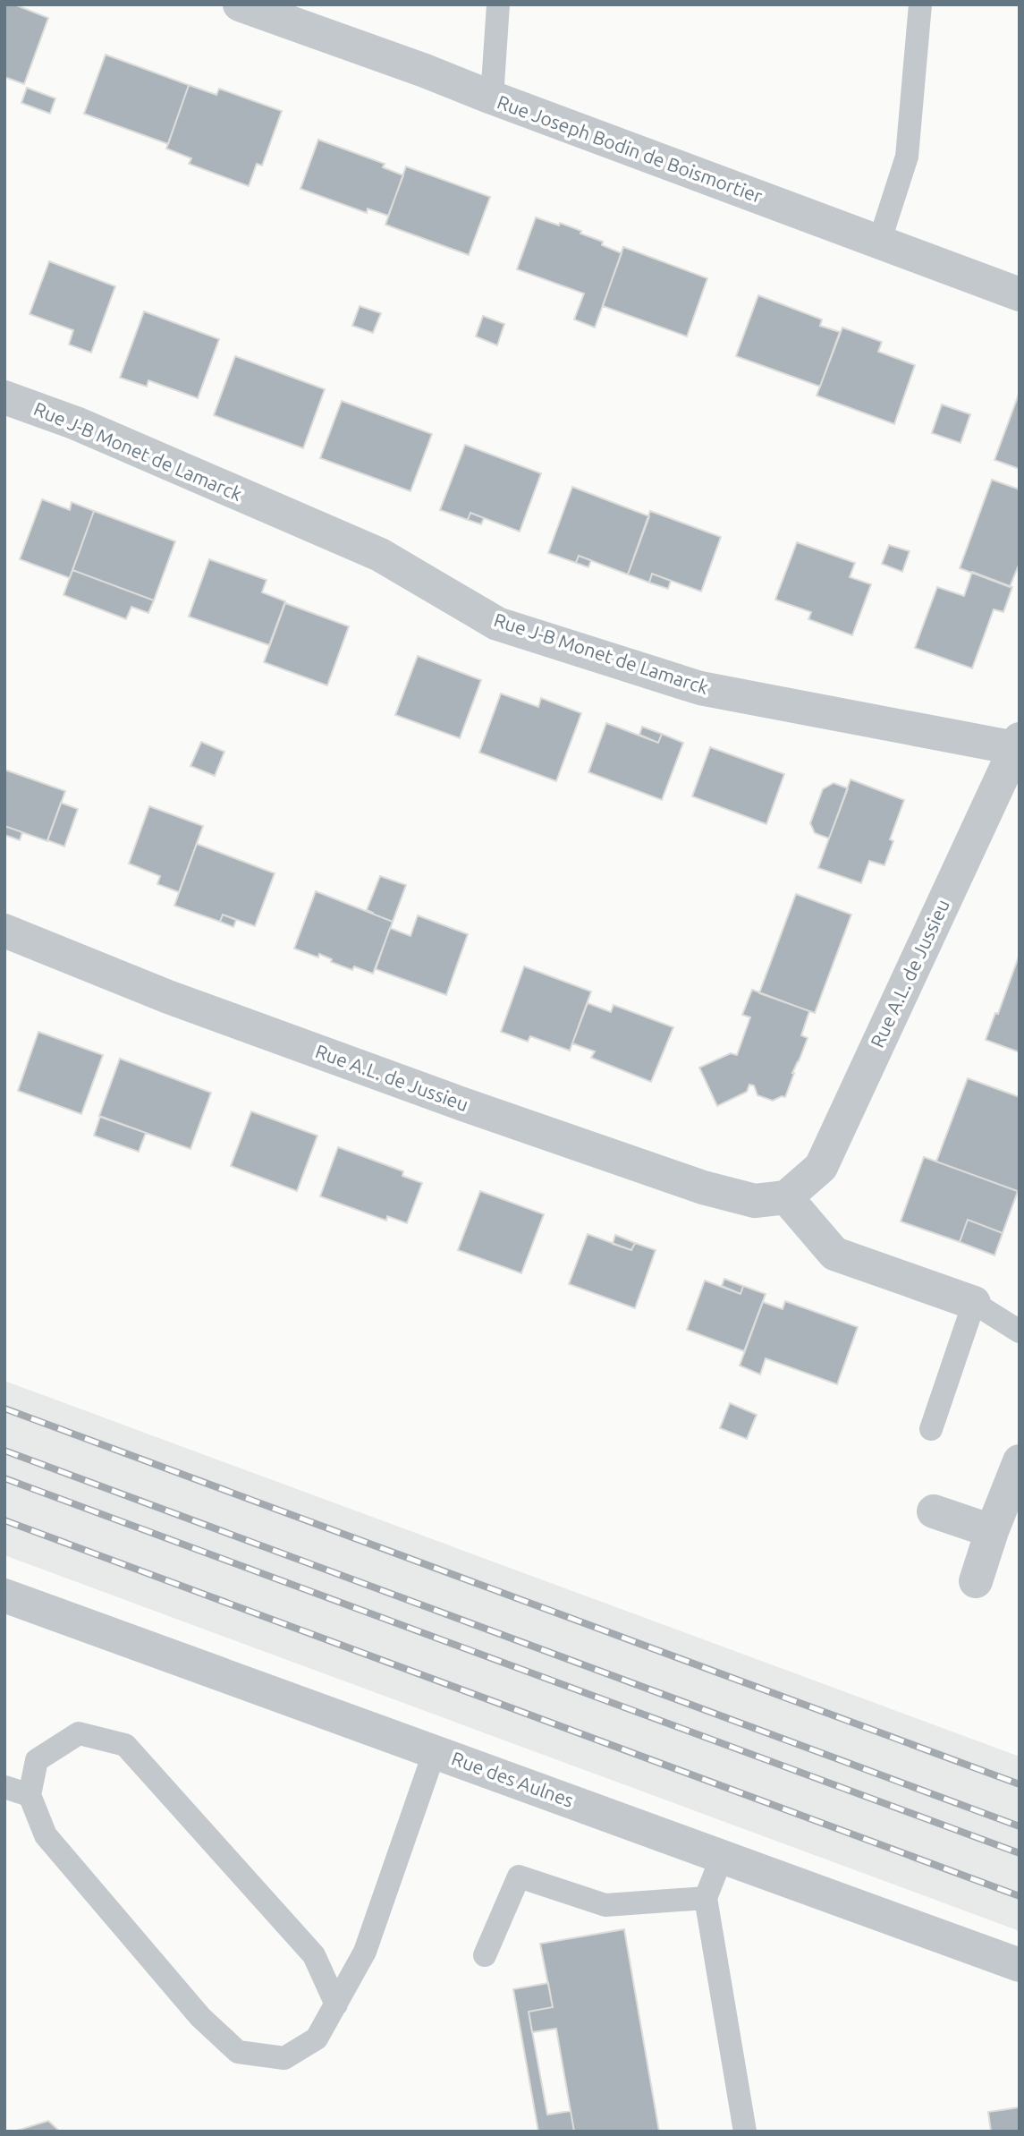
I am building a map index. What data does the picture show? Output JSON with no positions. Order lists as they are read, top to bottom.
{
  "streets": {
    "street": [
      "Rue Joseph Bodin de Boismortier",
      "Rue J-B Monet de Lamarck",
      "Rue A.L. de Jussieu",
      "Rue des Aulnes"
    ]
  },
  "crossings": [
    ["Rue J-B Monet de Lamarck", "Rue A.L. de Jussieu"]
  ]
}
